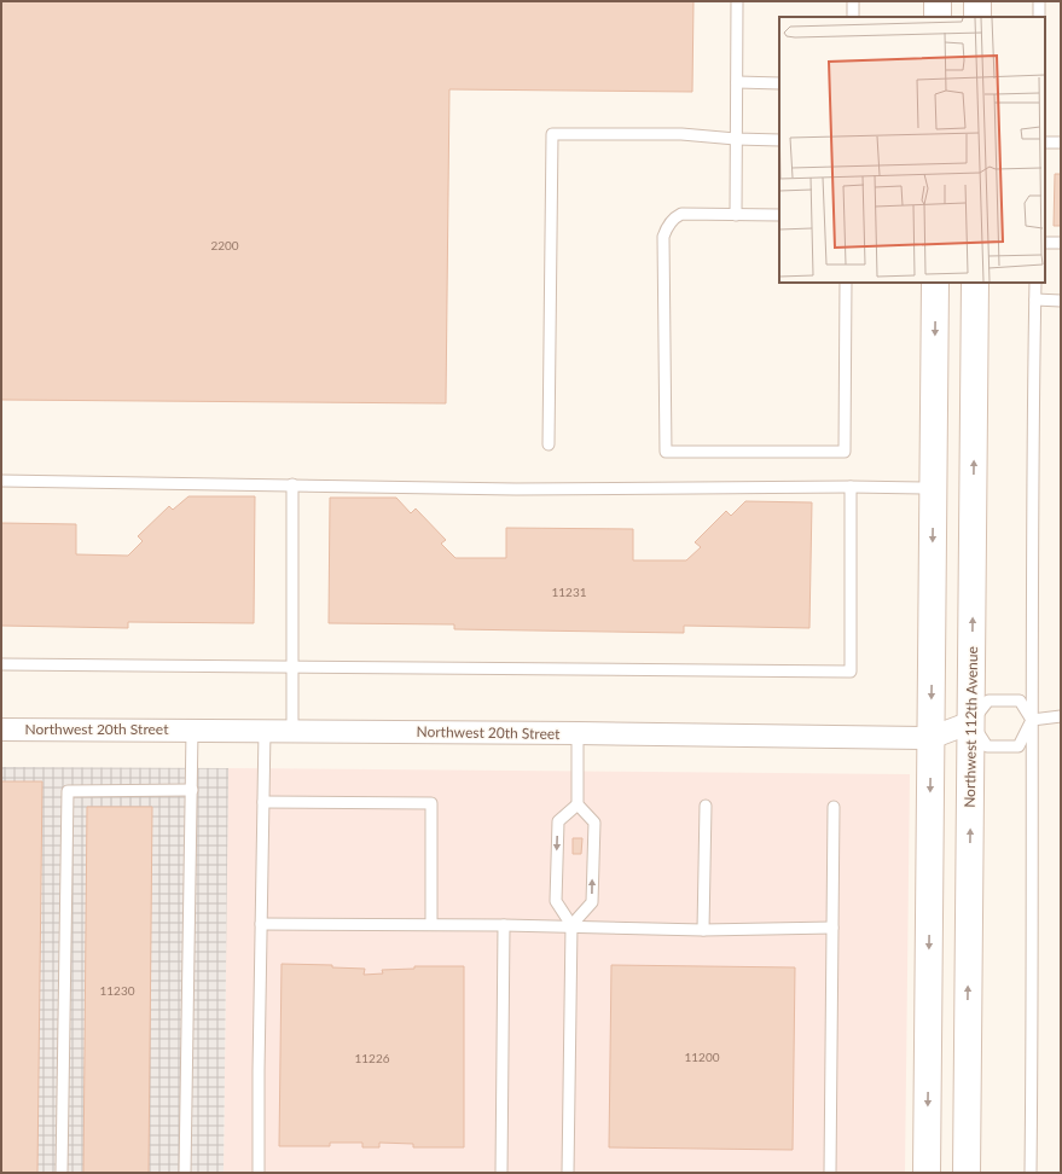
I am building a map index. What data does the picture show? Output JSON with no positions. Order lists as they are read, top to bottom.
{
  "streets": {
    "street": ["Northwest 112th Avenue", "Northwest 20th Street"]
  },
  "crossings": [
    ["Northwest 112th Avenue", "Northwest 20th Street"]
  ],
  "house_numbers": [
    "2200",
    "11231",
    "11230",
    "11200",
    "11226"
  ]
}
